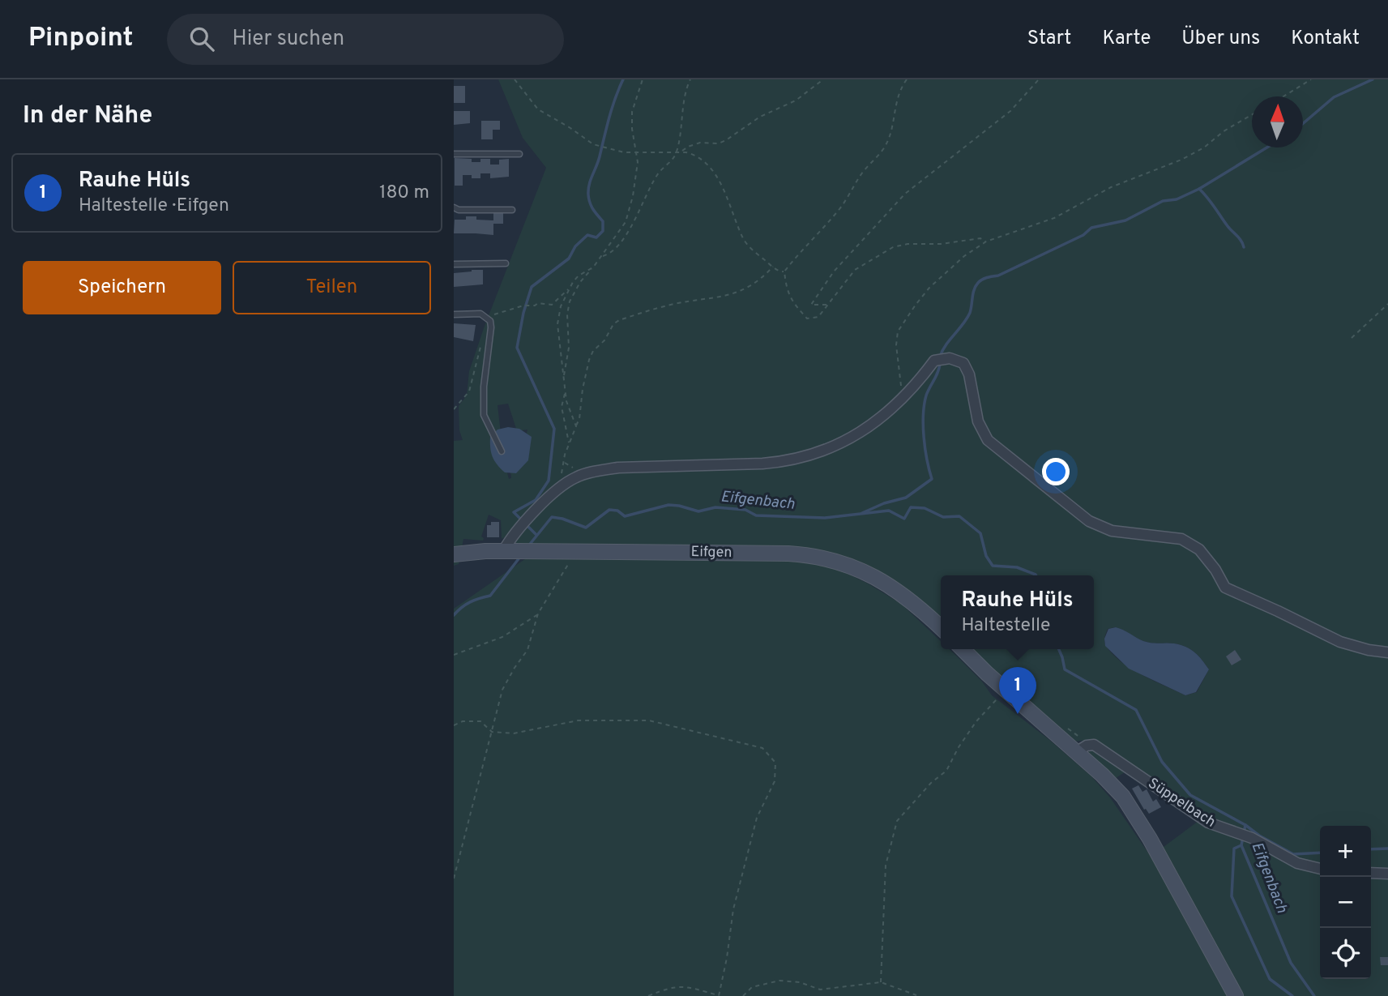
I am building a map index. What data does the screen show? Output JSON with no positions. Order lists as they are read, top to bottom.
{
  "streets": {
    "main road": ["Eifgen"],
    "street": ["Süppelbach"]
  },
  "water": ["Eifgenbach"],
  "north": "top",
  "page": {
    "header": "Pinpoint",
    "search": "Hier suchen",
    "nav": [
      "Start",
      "Karte",
      "Über uns",
      "Kontakt"
    ],
    "heading": "In der Nähe",
    "list": [
      {
        "mark": "1",
        "name": "Rauhe Hüls",
        "note": "Haltestelle · Eifgen",
        "value": "180 m"
      }
    ],
    "buttons": ["Speichern", "Teilen"],
    "popup": ["Rauhe Hüls", "Haltestelle"],
    "pins": "1",
    "map_buttons": ["+", "−"]
  }
}
